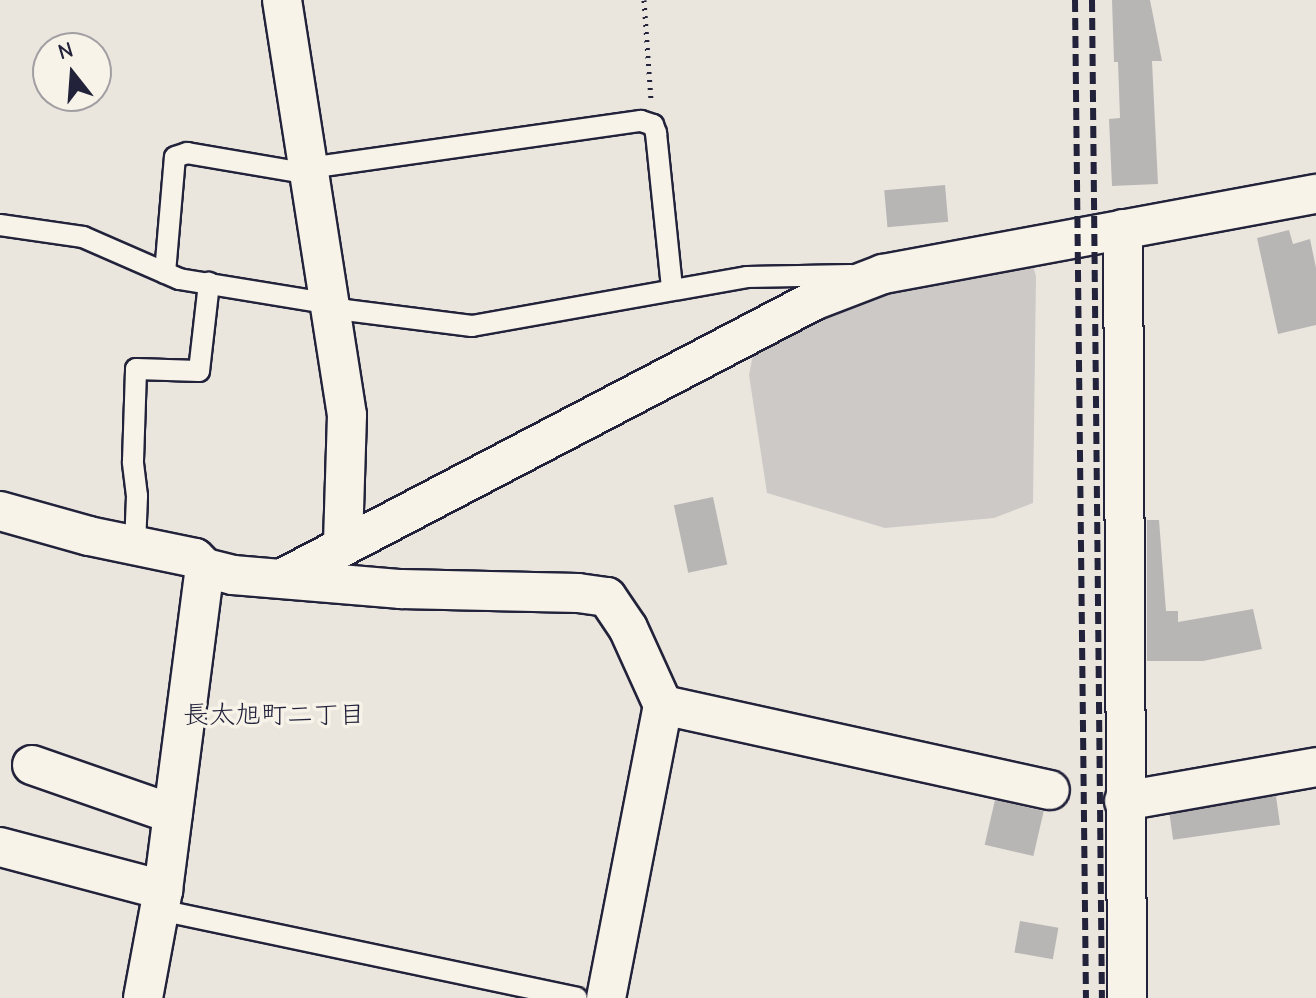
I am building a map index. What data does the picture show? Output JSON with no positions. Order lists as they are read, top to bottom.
{
  "districts": ["長太旭町二丁目"],
  "north": "top"
}
